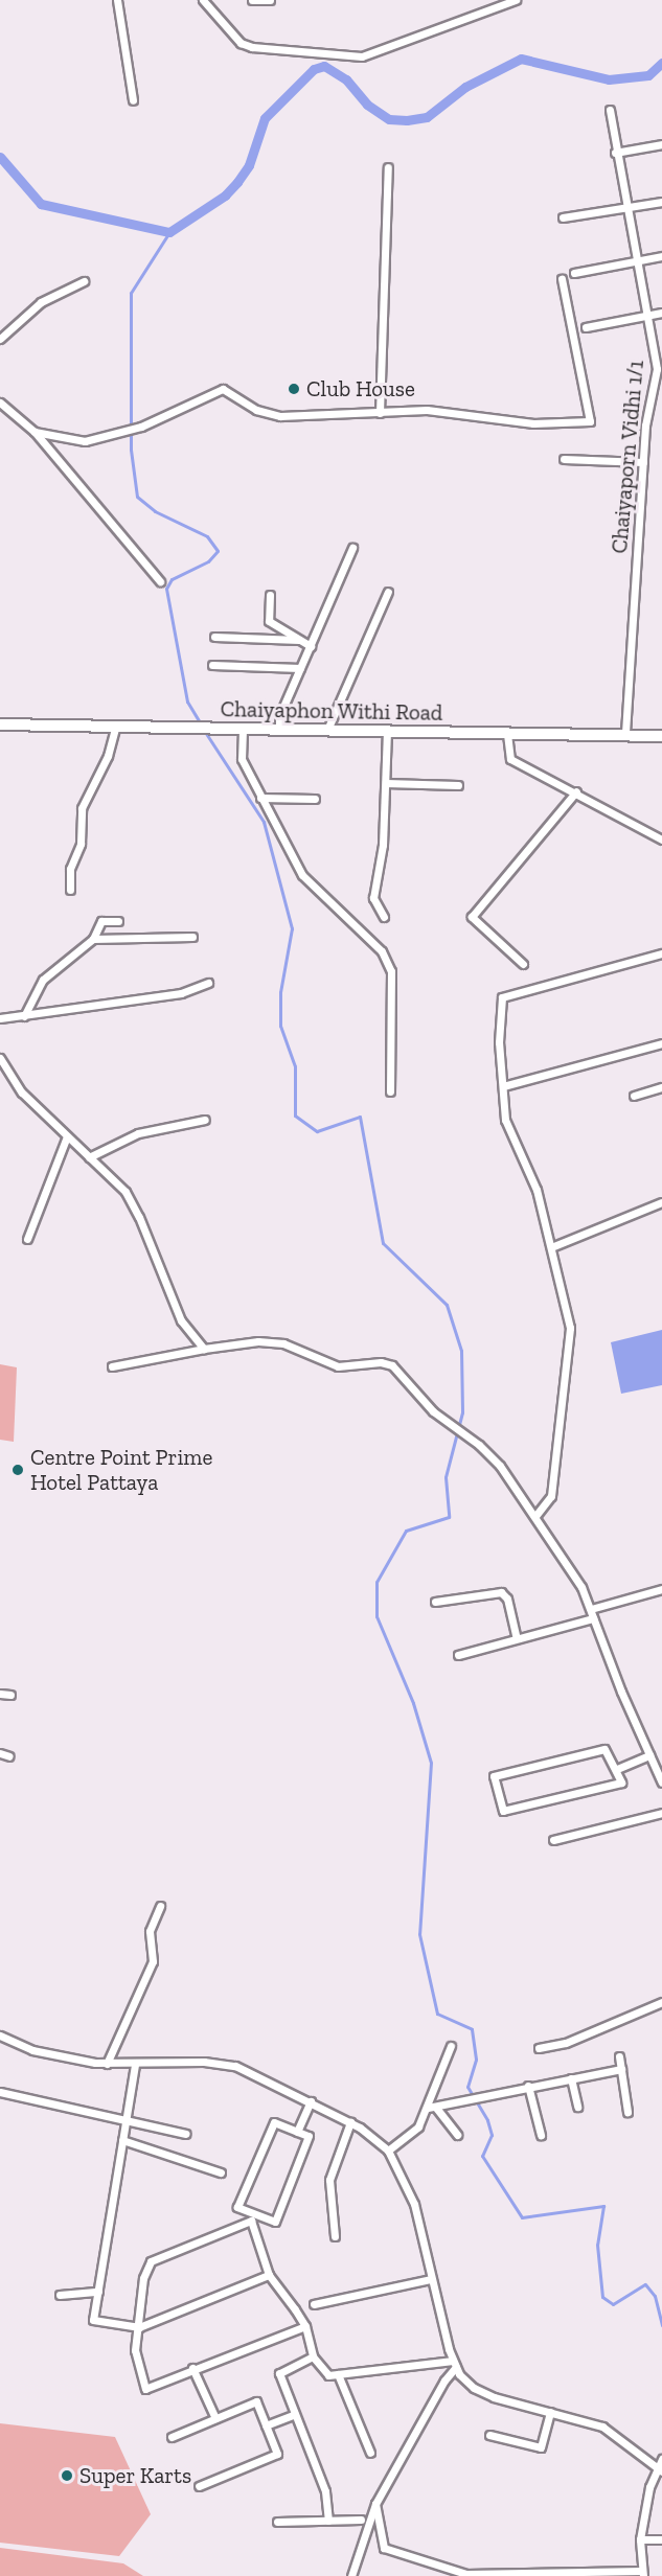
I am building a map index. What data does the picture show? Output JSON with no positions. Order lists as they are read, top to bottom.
{
  "streets": {
    "main road": ["Chaiyaphon Withi Road"],
    "street": ["Chaiyaporn Vidhi 1/1"]
  },
  "crossings": [
    ["Chaiyaporn Vidhi 1/1", "Chaiyaphon Withi Road"]
  ],
  "places": ["Club House", "Centre Point Prime Hotel Pattaya", "Super Karts"]
}
